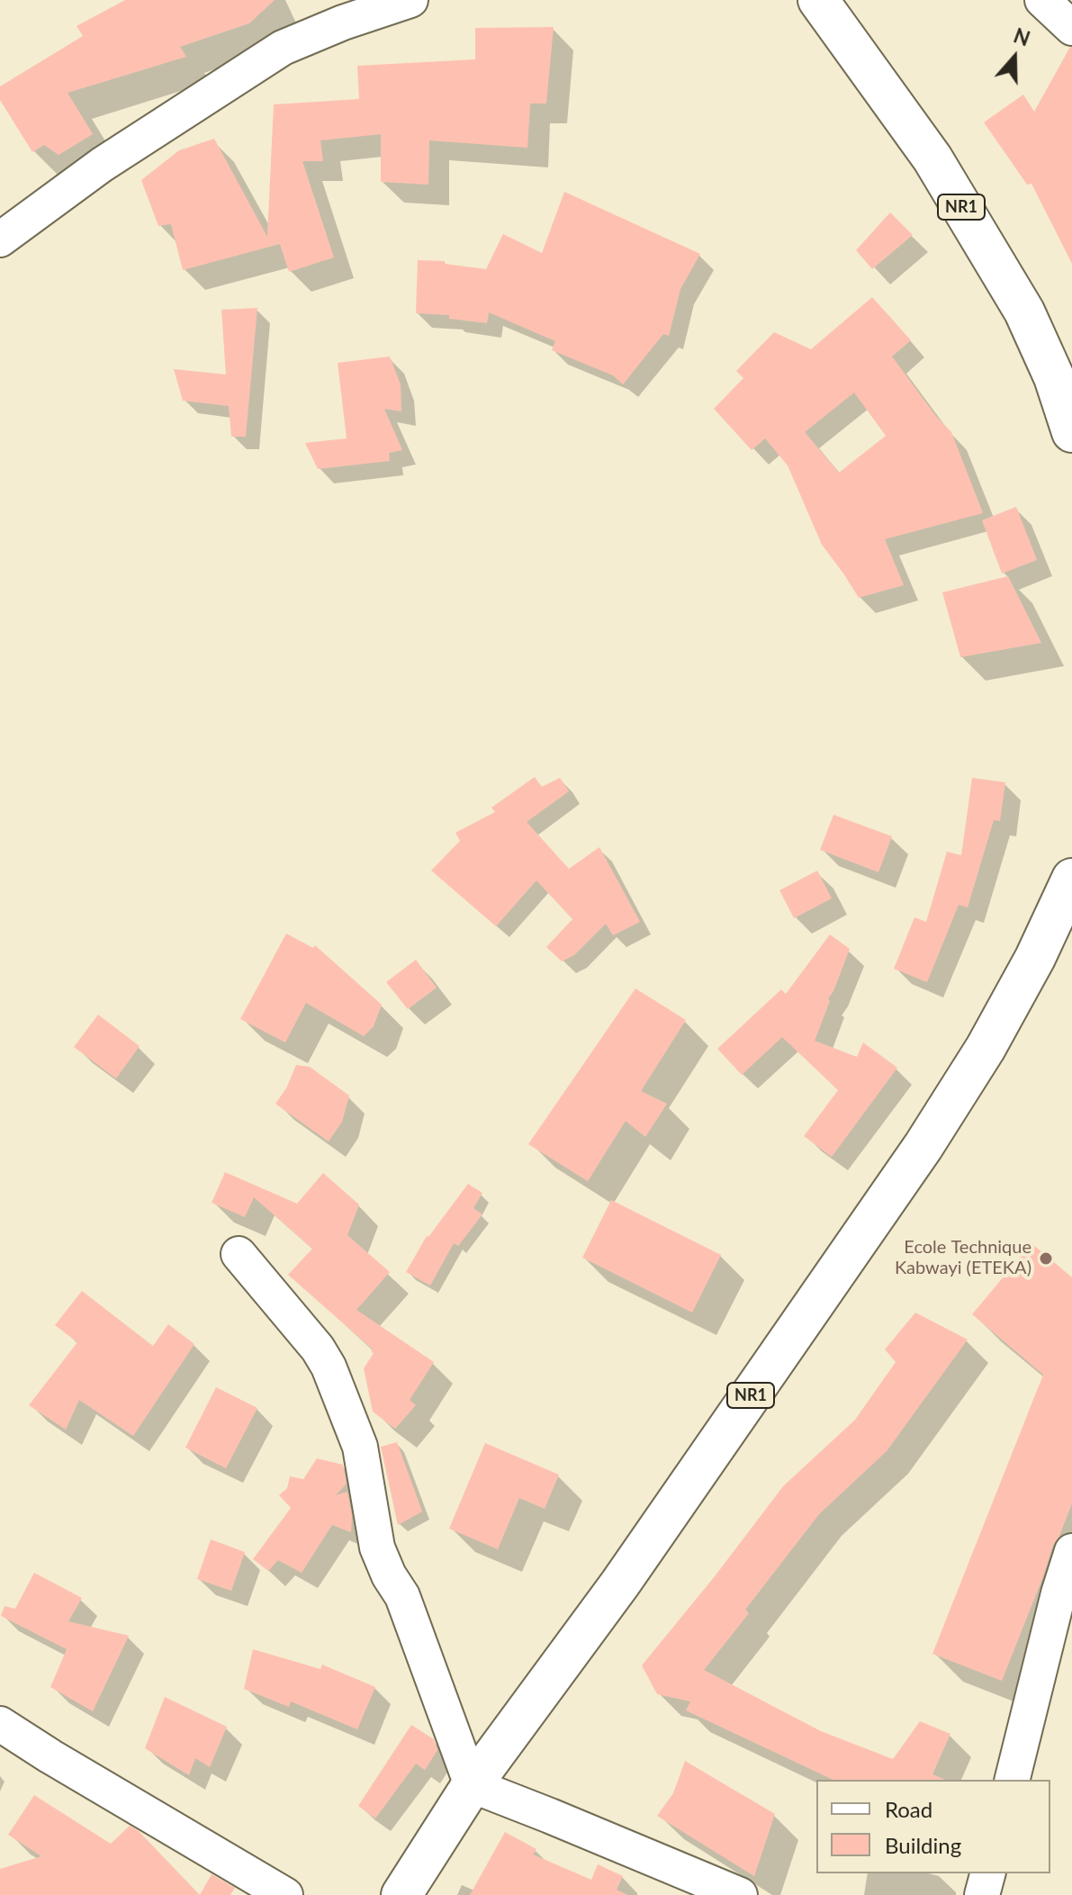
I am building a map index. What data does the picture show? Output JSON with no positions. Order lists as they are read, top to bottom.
{
  "streets": {
    "highway": ["NR1"]
  },
  "places": ["Ecole Technique Kabwayi (ETEKA)"],
  "legend": ["Road", "Building"],
  "north": "top"
}
